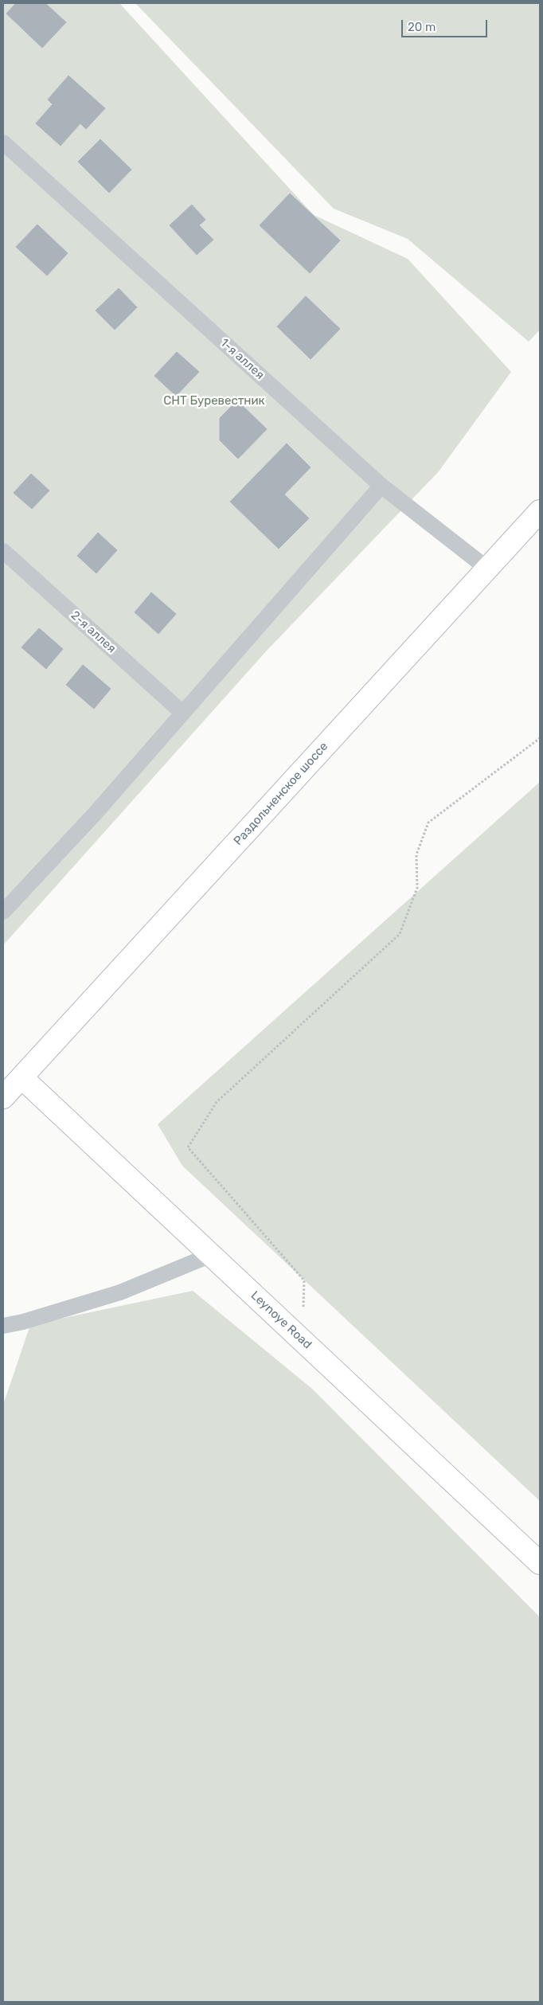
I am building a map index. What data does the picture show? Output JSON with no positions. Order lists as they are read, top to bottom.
{
  "streets": {
    "main road": ["Раздольненское шоссе", "Leynoye Road"],
    "lane": ["1-я аллея", "2-я аллея"]
  },
  "crossings": [
    ["1-я аллея", "Раздольненское шоссе"],
    ["Раздольненское шоссе", "Leynoye Road"]
  ],
  "parks": ["СНТ Буревестник"],
  "scale_bar": "20 m"
}
